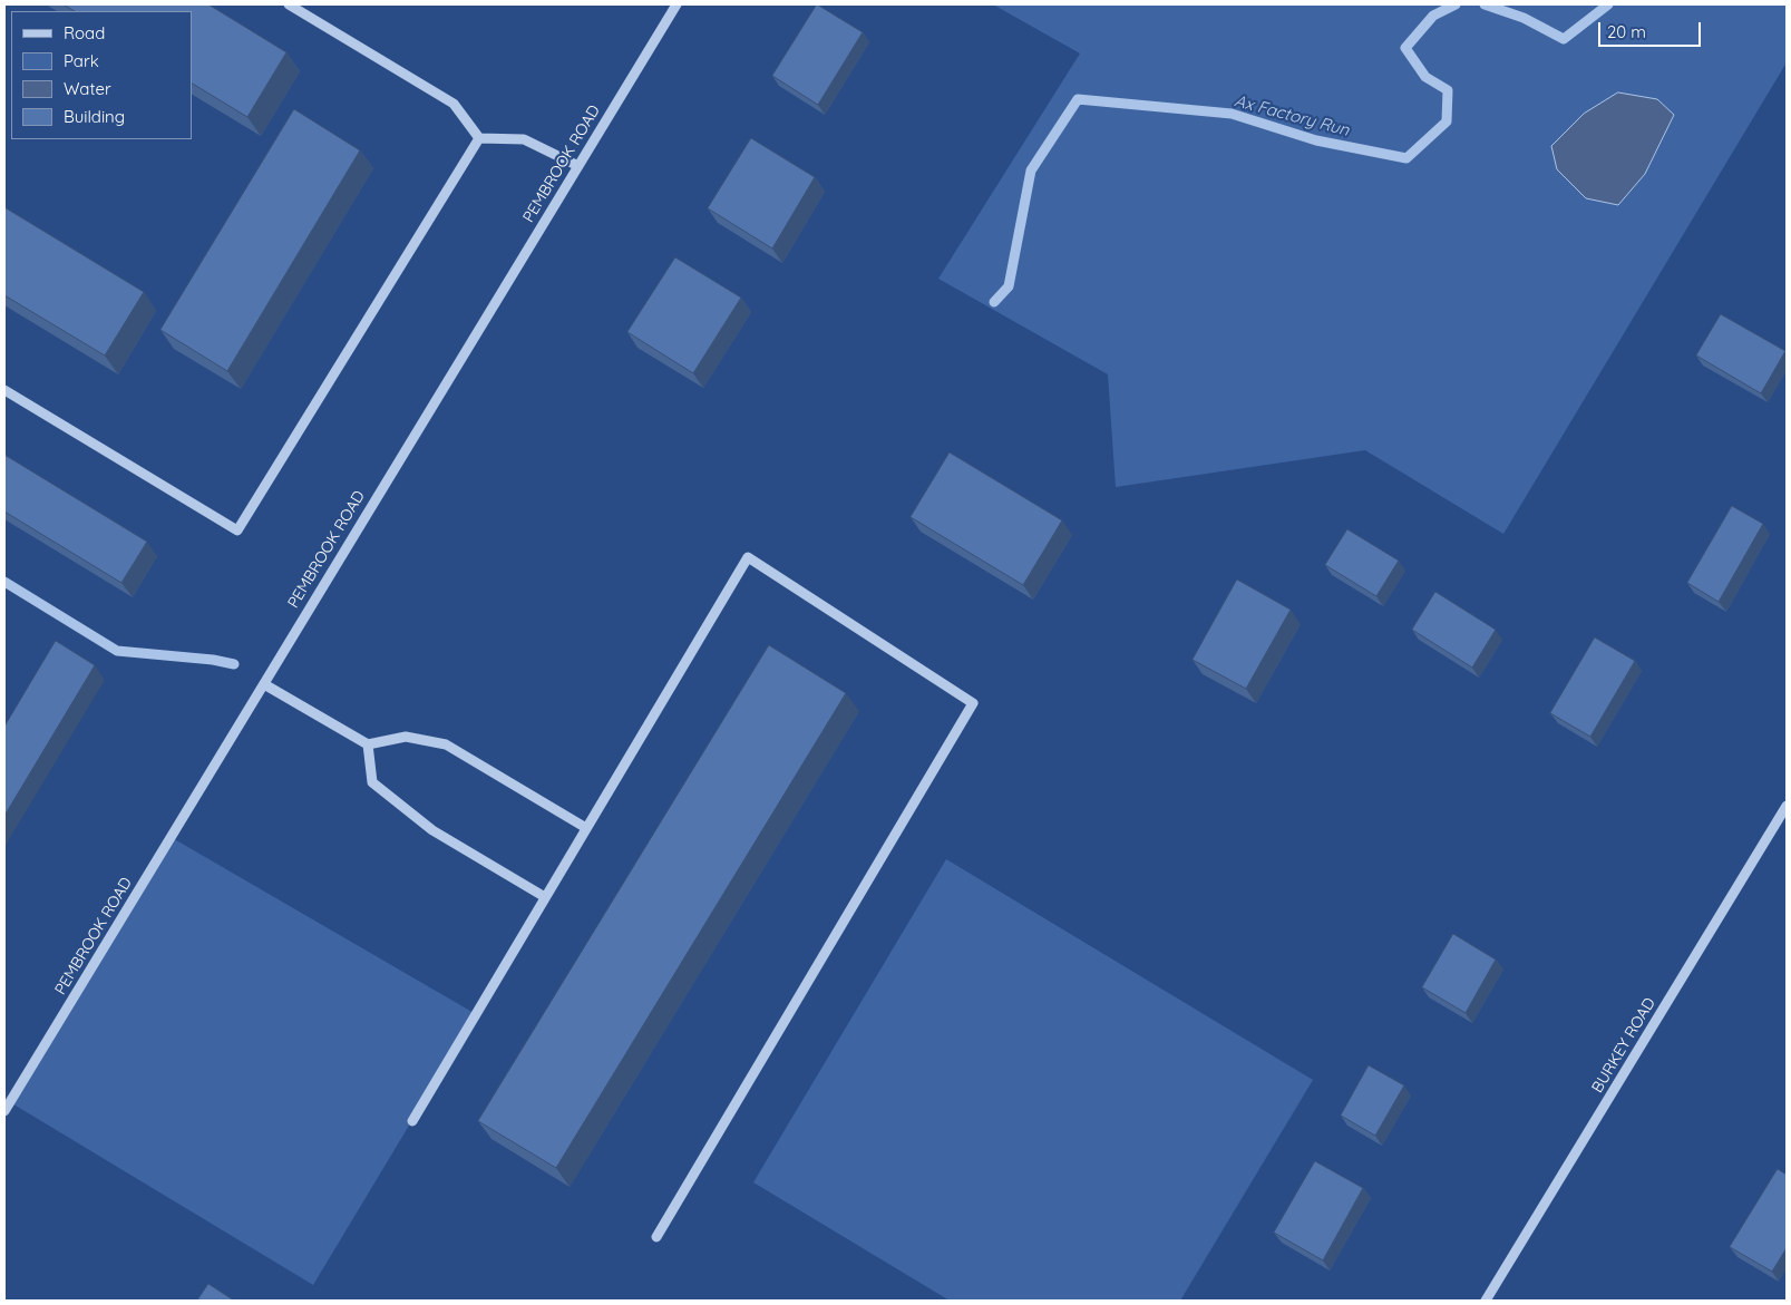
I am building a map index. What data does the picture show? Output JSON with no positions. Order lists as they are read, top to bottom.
{
  "streets": {
    "street": ["PEMBROOK ROAD", "BURKEY ROAD"]
  },
  "water": ["Ax Factory Run"],
  "legend": [
    "Road",
    "Park",
    "Water",
    "Building"
  ],
  "scale_bar": "20 m"
}
